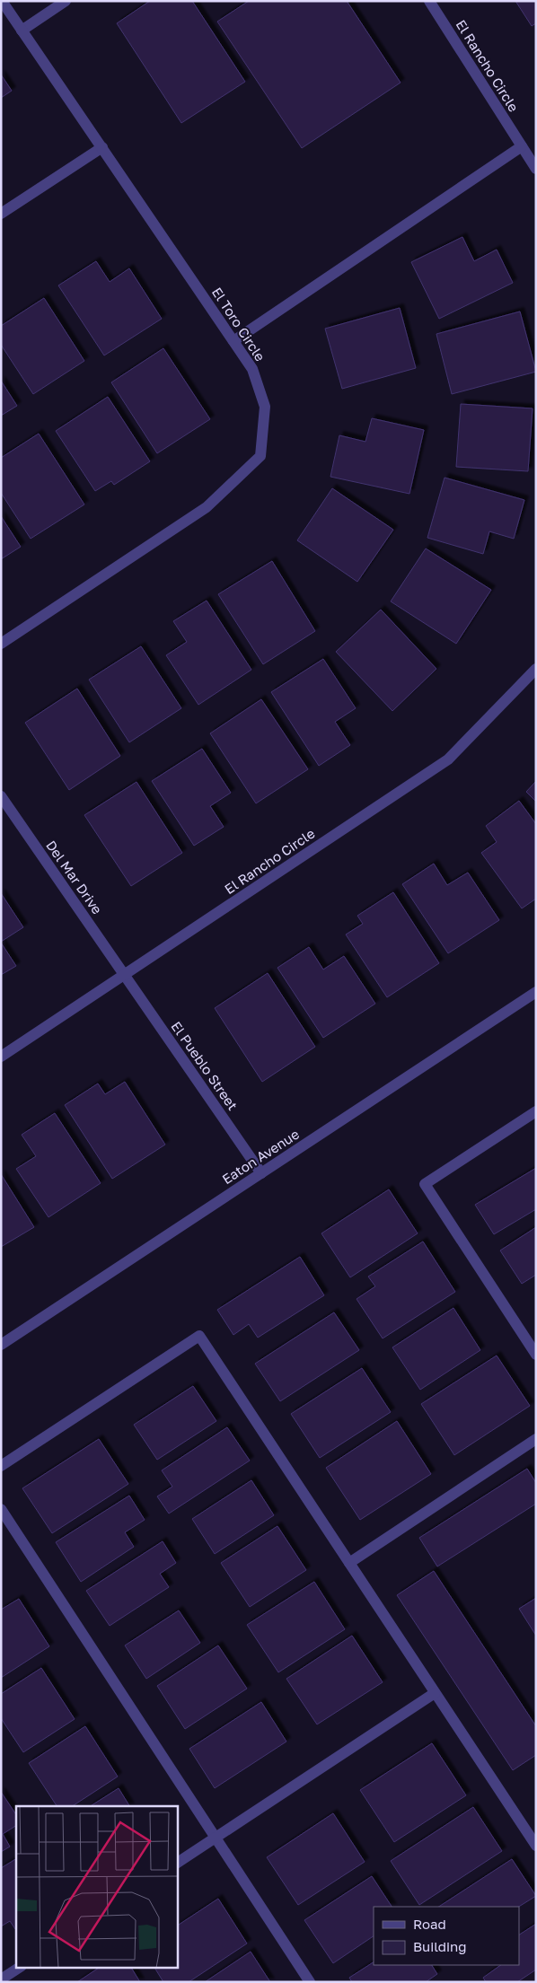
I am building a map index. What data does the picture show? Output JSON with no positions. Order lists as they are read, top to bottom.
{
  "streets": {
    "street": [
      "El Rancho Circle",
      "El Toro Circle",
      "Del Mar Drive",
      "El Pueblo Street",
      "Eaton Avenue"
    ]
  },
  "crossings": [
    ["El Rancho Circle", "Del Mar Drive"],
    ["El Rancho Circle", "El Pueblo Street"],
    ["Del Mar Drive", "El Pueblo Street"],
    ["El Pueblo Street", "Eaton Avenue"]
  ],
  "legend": ["Road", "Building"]
}
